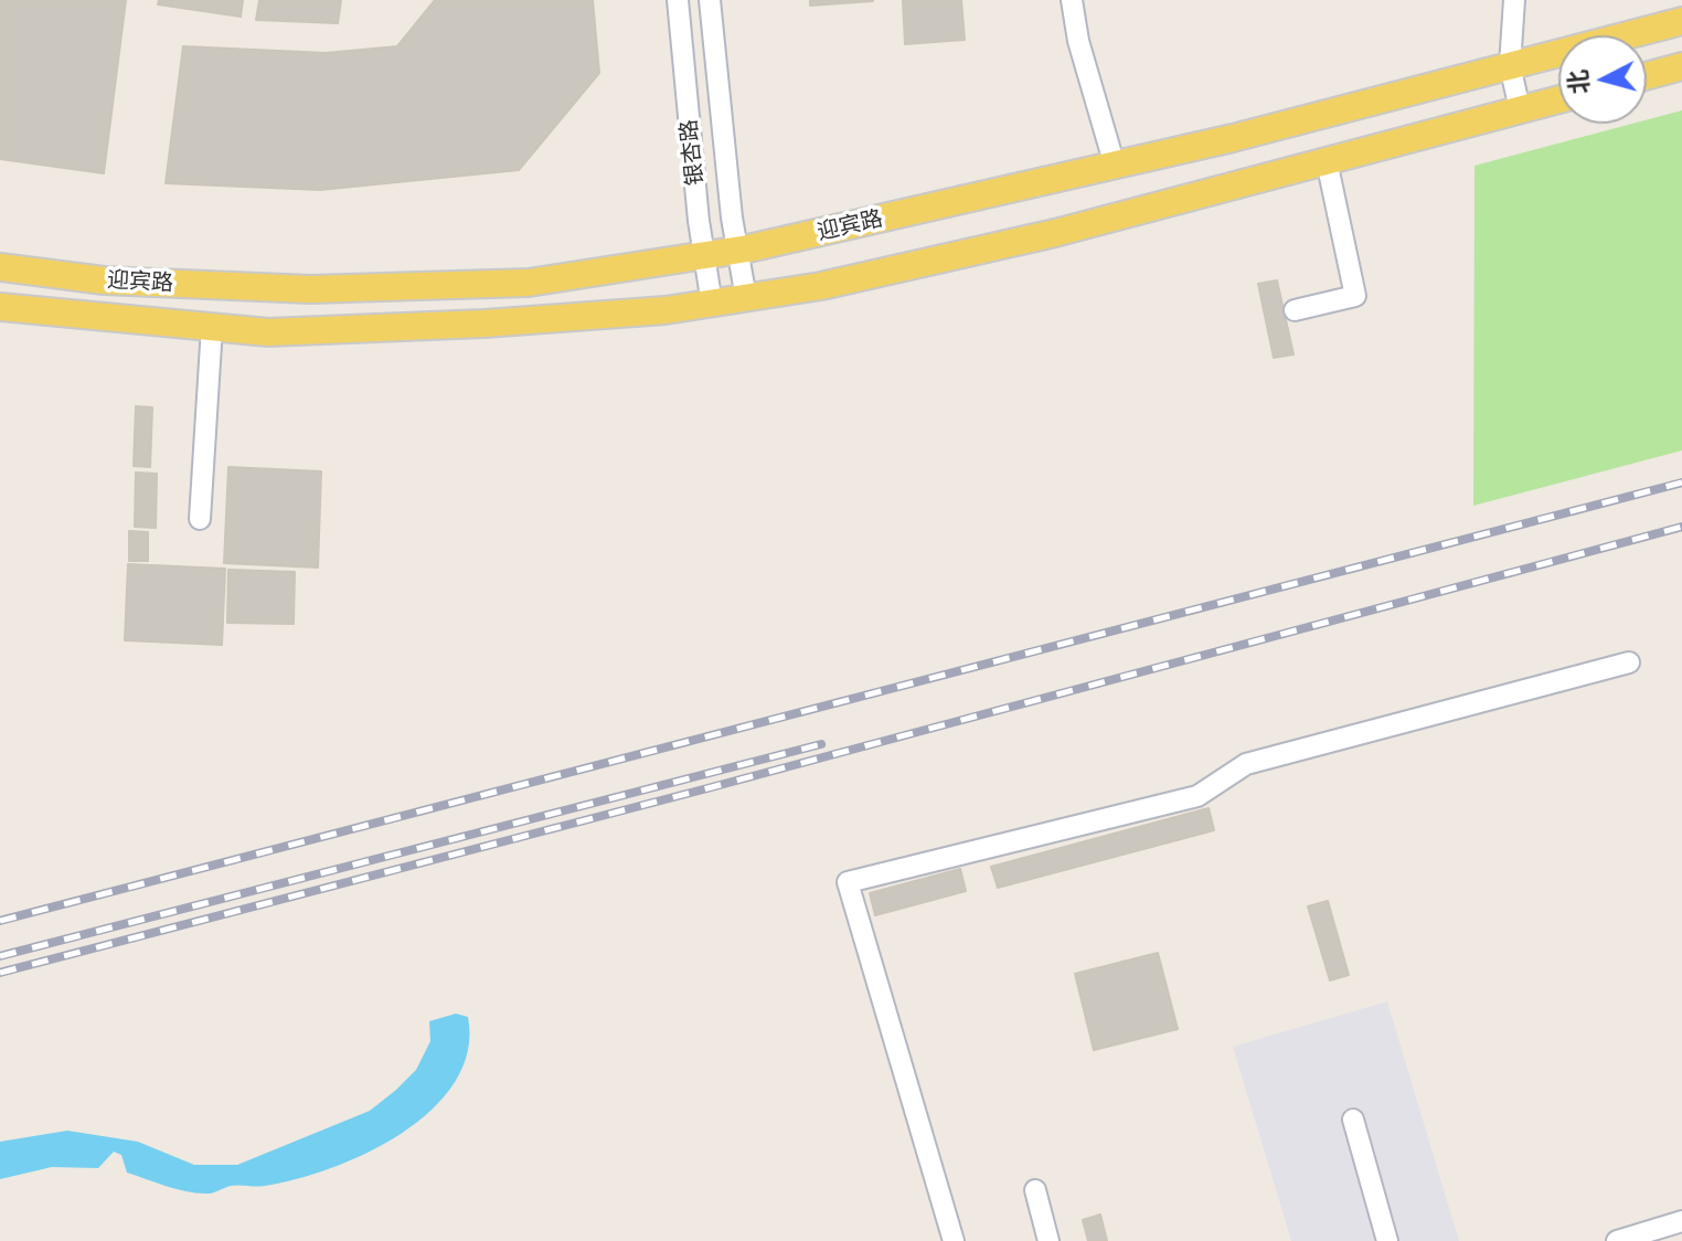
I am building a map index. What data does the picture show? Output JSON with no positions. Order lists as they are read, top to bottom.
{
  "streets": {
    "main road": ["迎宾路"],
    "street": ["银杏路"]
  },
  "crossings": [
    ["银杏路", "迎宾路"]
  ],
  "north": "left"
}
